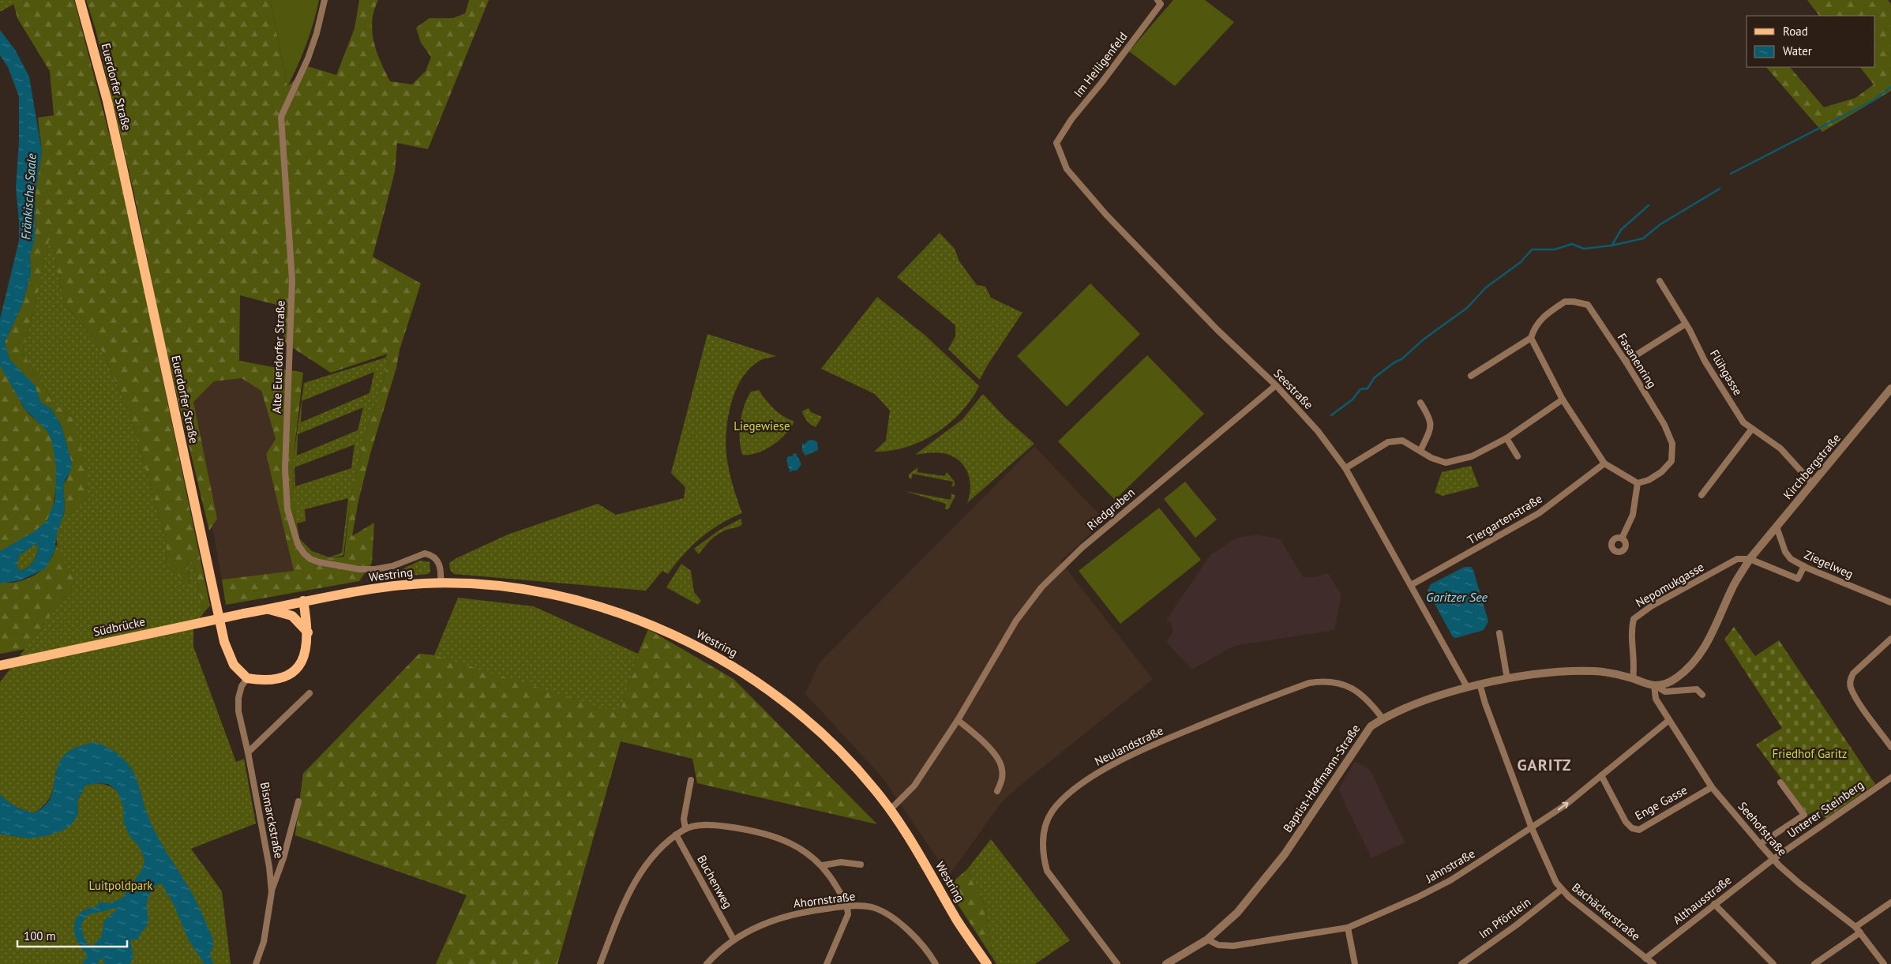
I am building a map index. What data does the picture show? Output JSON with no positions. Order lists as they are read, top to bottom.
{
  "streets": {
    "main road": ["Euerdorfer Straße", "Westring", "Südbrücke"],
    "street": [
      "Im Heiligenfeld",
      "Alte Euerdorfer Straße",
      "Fasanenring",
      "Flühgasse",
      "Seestraße",
      "Kirchbergstraße",
      "Riedgraben",
      "Tiergartenstraße",
      "Ziegelweg",
      "Nepomukgasse",
      "Neulandstraße",
      "Baptist-Hoffmann-Straße",
      "Enge Gasse",
      "Unterer Steinberg",
      "Bismarckstraße",
      "Seehofstraße",
      "Jahnstraße",
      "Buchenweg",
      "Ahornstraße",
      "Althausstraße",
      "Bachäckerstraße",
      "Im Pförtlein"
    ]
  },
  "crossings": [
    ["Im Heiligenfeld", "Seestraße"],
    ["Euerdorfer Straße", "Bismarckstraße"],
    ["Alte Euerdorfer Straße", "Westring"],
    ["Flühgasse", "Kirchbergstraße"],
    ["Seestraße", "Riedgraben"],
    ["Seestraße", "Tiergartenstraße"],
    ["Seestraße", "Baptist-Hoffmann-Straße"],
    ["Kirchbergstraße", "Ziegelweg"],
    ["Kirchbergstraße", "Nepomukgasse"],
    ["Kirchbergstraße", "Baptist-Hoffmann-Straße"],
    ["Kirchbergstraße", "Seehofstraße"],
    ["Riedgraben", "Westring"],
    ["Westring", "Südbrücke"],
    ["Nepomukgasse", "Baptist-Hoffmann-Straße"],
    ["Neulandstraße", "Baptist-Hoffmann-Straße"],
    ["Baptist-Hoffmann-Straße", "Seehofstraße"],
    ["Baptist-Hoffmann-Straße", "Jahnstraße"],
    ["Baptist-Hoffmann-Straße", "Bachäckerstraße"],
    ["Enge Gasse", "Seehofstraße"],
    ["Enge Gasse", "Jahnstraße"],
    ["Unterer Steinberg", "Seehofstraße"],
    ["Unterer Steinberg", "Althausstraße"],
    ["Seehofstraße", "Jahnstraße"],
    ["Seehofstraße", "Althausstraße"],
    ["Jahnstraße", "Bachäckerstraße"],
    ["Buchenweg", "Ahornstraße"],
    ["Althausstraße", "Bachäckerstraße"],
    ["Bachäckerstraße", "Im Pförtlein"]
  ],
  "districts": ["GARITZ"],
  "water": ["Fränkische Saale", "Garitzer See"],
  "parks": ["Liegewiese", "Friedhof Garitz", "Luitpoldpark"],
  "legend": ["Road", "Water"],
  "scale_bar": "100 m"
}
